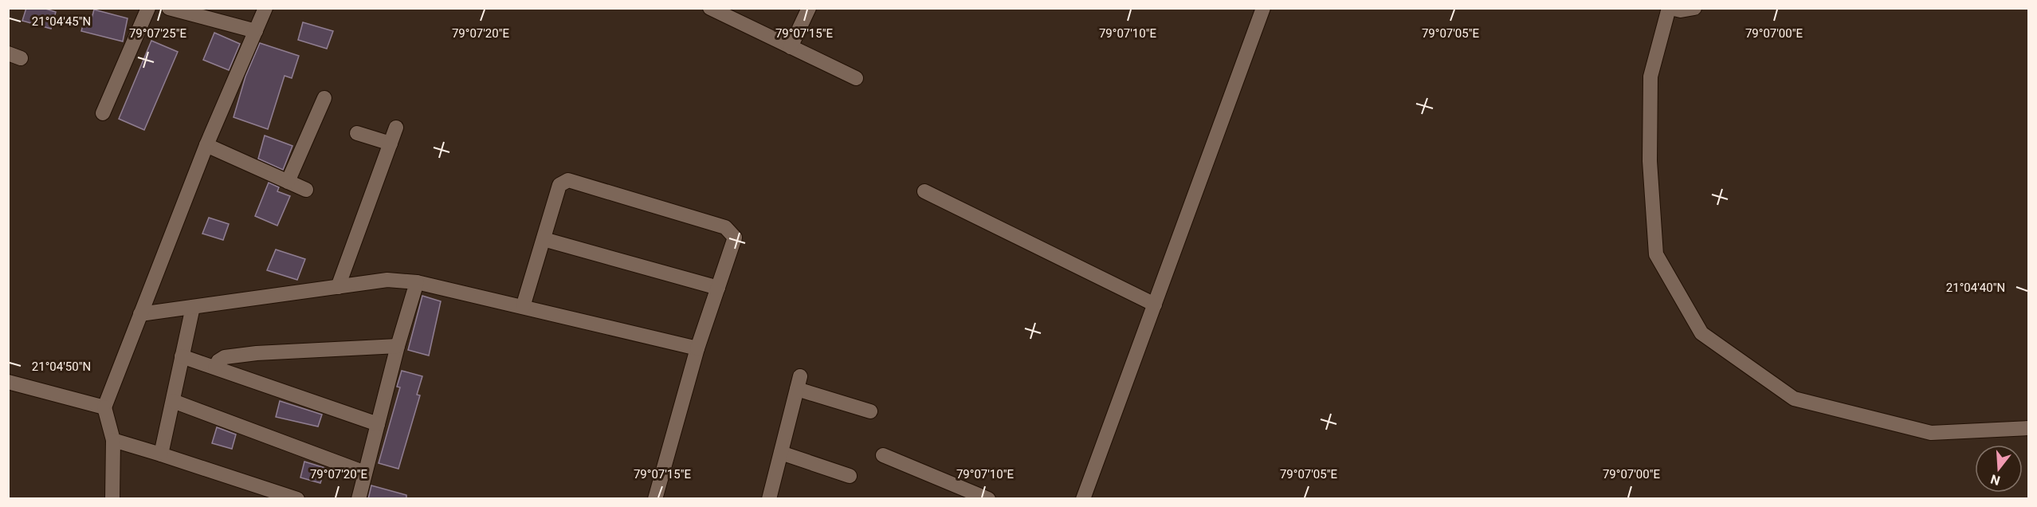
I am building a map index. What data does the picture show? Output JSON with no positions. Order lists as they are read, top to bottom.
{
  "north": "bottom",
  "coordinates": [
    "21°04'45\"N",
    "79°07'25\"E",
    "79°07'20\"E",
    "79°07'15\"E",
    "79°07'10\"E",
    "79°07'05\"E",
    "79°07'00\"E",
    "21°04'40\"N",
    "21°04'50\"N"
  ]
}
